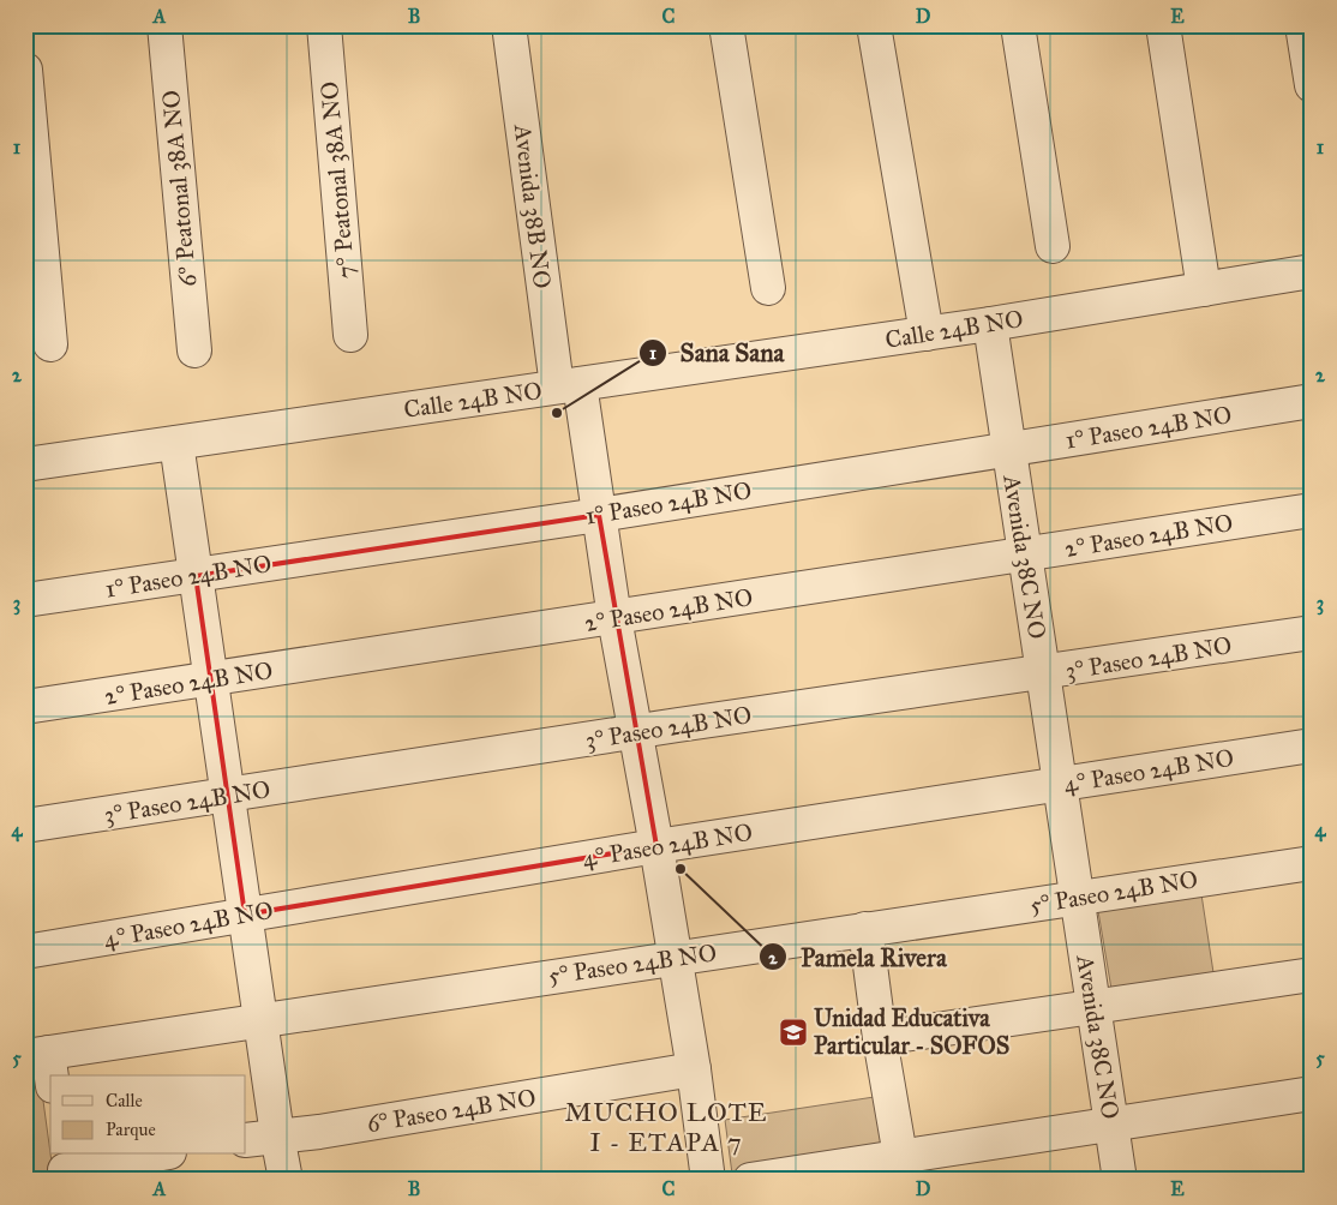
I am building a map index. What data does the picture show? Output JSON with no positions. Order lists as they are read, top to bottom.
{
  "streets": {
    "street": [
      "7° Peatonal 38A NO",
      "6º Peatonal 38A NO",
      "Avenida 38B NO",
      "Calle 24B NO",
      "1° Paseo 24B NO",
      "2° Paseo 24B NO",
      "Avenida 38C NO",
      "3° Paseo 24B NO",
      "4° Paseo 24B NO",
      "5° Paseo 24B NO",
      "6° Paseo 24B NO"
    ]
  },
  "crossings": [
    ["Avenida 38B NO", "Calle 24B NO"],
    ["Avenida 38B NO", "1° Paseo 24B NO"],
    ["Avenida 38B NO", "2° Paseo 24B NO"],
    ["Avenida 38B NO", "3° Paseo 24B NO"],
    ["Avenida 38B NO", "4° Paseo 24B NO"],
    ["Avenida 38B NO", "5° Paseo 24B NO"],
    ["Avenida 38B NO", "6° Paseo 24B NO"],
    ["Calle 24B NO", "Avenida 38C NO"],
    ["1° Paseo 24B NO", "Avenida 38C NO"],
    ["2° Paseo 24B NO", "Avenida 38C NO"],
    ["Avenida 38C NO", "3° Paseo 24B NO"],
    ["Avenida 38C NO", "4° Paseo 24B NO"],
    ["Avenida 38C NO", "5° Paseo 24B NO"]
  ],
  "districts": ["MUCHO LOTE I - ETAPA 7"],
  "places": {
    "other": ["Sana Sana", "Pamela Rivera"],
    "school or university": ["Unidad Educativa Particular - SOFOS"]
  },
  "legend": ["Calle", "Parque"],
  "grid": {
    "columns": [
      "A",
      "B",
      "C",
      "D",
      "E"
    ],
    "rows": [
      "1",
      "2",
      "3",
      "4",
      "5"
    ]
  }
}
